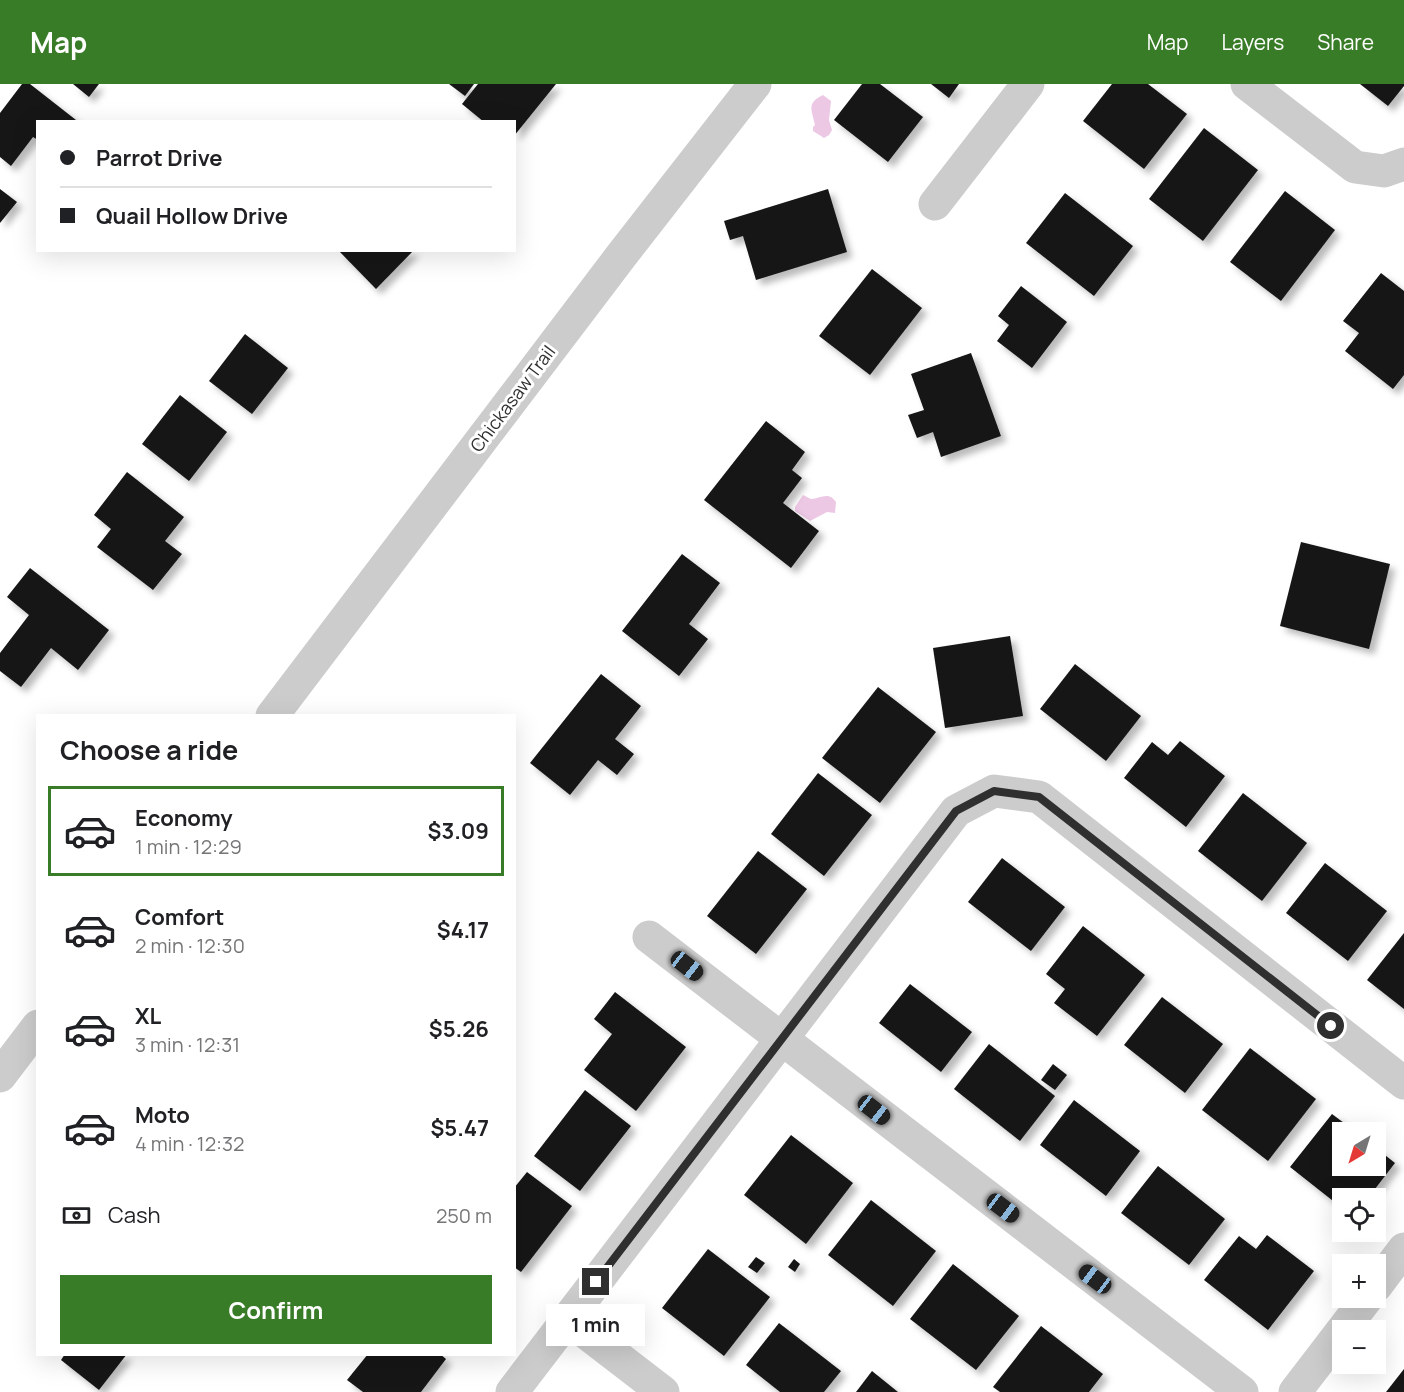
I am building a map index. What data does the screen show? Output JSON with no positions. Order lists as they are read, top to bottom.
{
  "streets": {
    "street": ["Chickasaw Trail"]
  },
  "north": "bottom left",
  "page": {
    "header": "Map",
    "nav": ["Map", "Layers", "Share"],
    "banner": ["Parrot Drive", "Quail Hollow Drive"],
    "heading": "Choose a ride",
    "list": [
      {
        "name": "Economy",
        "note": "1 min · 12:29",
        "value": "$3.09"
      },
      {
        "name": "Comfort",
        "note": "2 min · 12:30",
        "value": "$4.17"
      },
      {
        "name": "XL",
        "note": "3 min · 12:31",
        "value": "$5.26"
      },
      {
        "name": "Moto",
        "note": "4 min · 12:32",
        "value": "$5.47"
      }
    ],
    "map_buttons": ["+", "−"],
    "pay": ["Cash", "250 m"],
    "buttons": "Confirm",
    "bubble": "1 min"
  }
}
